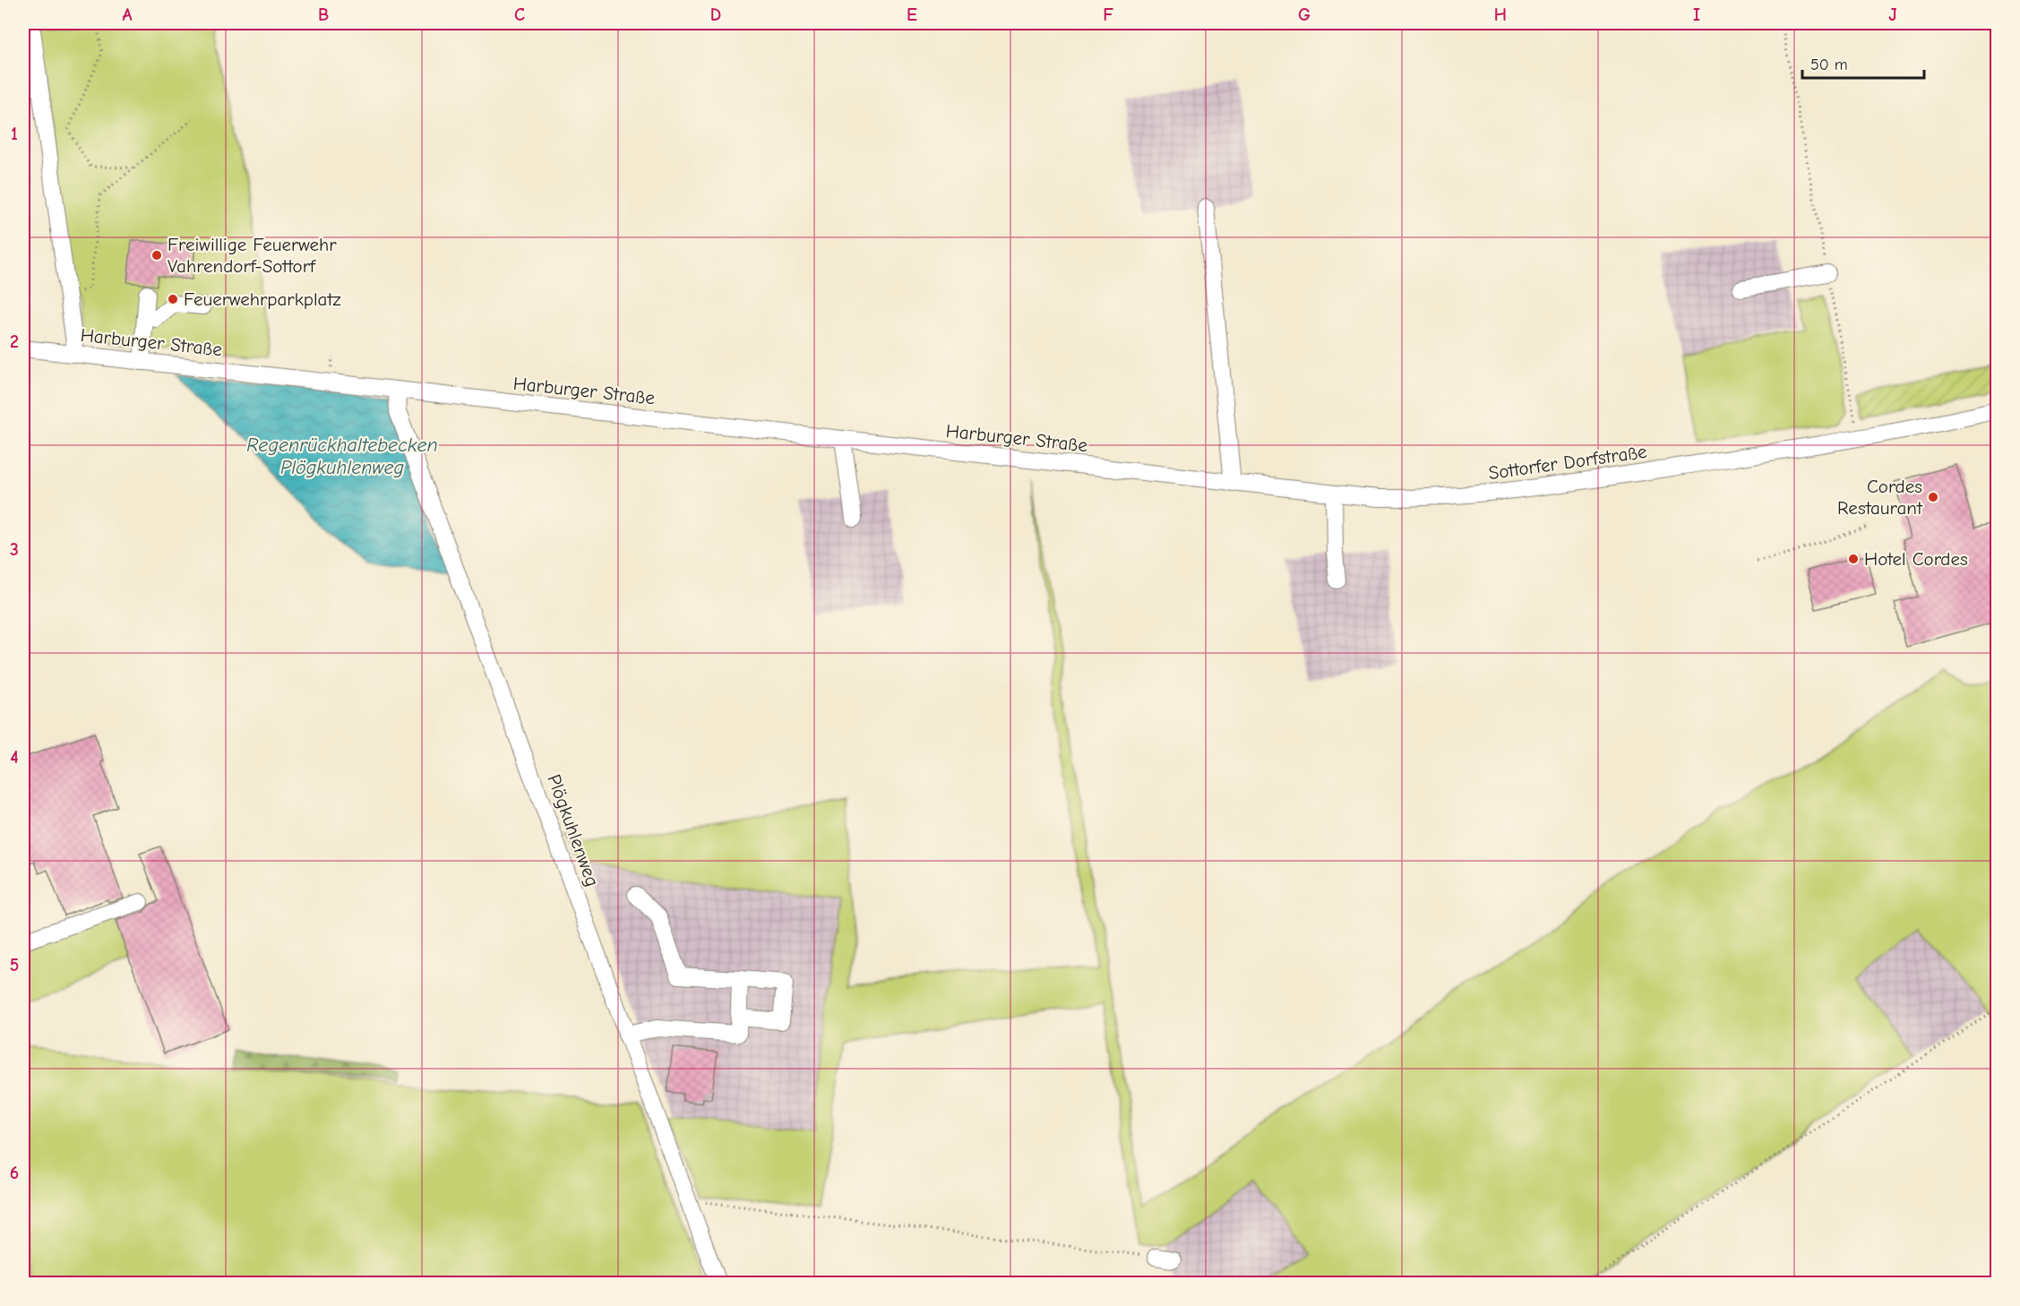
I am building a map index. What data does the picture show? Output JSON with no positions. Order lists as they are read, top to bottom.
{
  "streets": {
    "street": ["Harburger Straße", "Sottorfer Dorfstraße", "Plögkuhlenweg"]
  },
  "crossings": [
    ["Harburger Straße", "Sottorfer Dorfstraße"],
    ["Harburger Straße", "Plögkuhlenweg"]
  ],
  "water": ["Regenrückhaltebecken Plögkuhlenweg"],
  "places": [
    "Freiwillige Feuerwehr Vahrendorf-Sottorf",
    "Feuerwehrparkplatz",
    "Cordes Restaurant",
    "Hotel Cordes"
  ],
  "scale_bar": "50 m",
  "grid": {
    "columns": [
      "A",
      "B",
      "C",
      "D",
      "E",
      "F",
      "G",
      "H",
      "I",
      "J"
    ],
    "rows": [
      "1",
      "2",
      "3",
      "4",
      "5",
      "6"
    ]
  }
}
